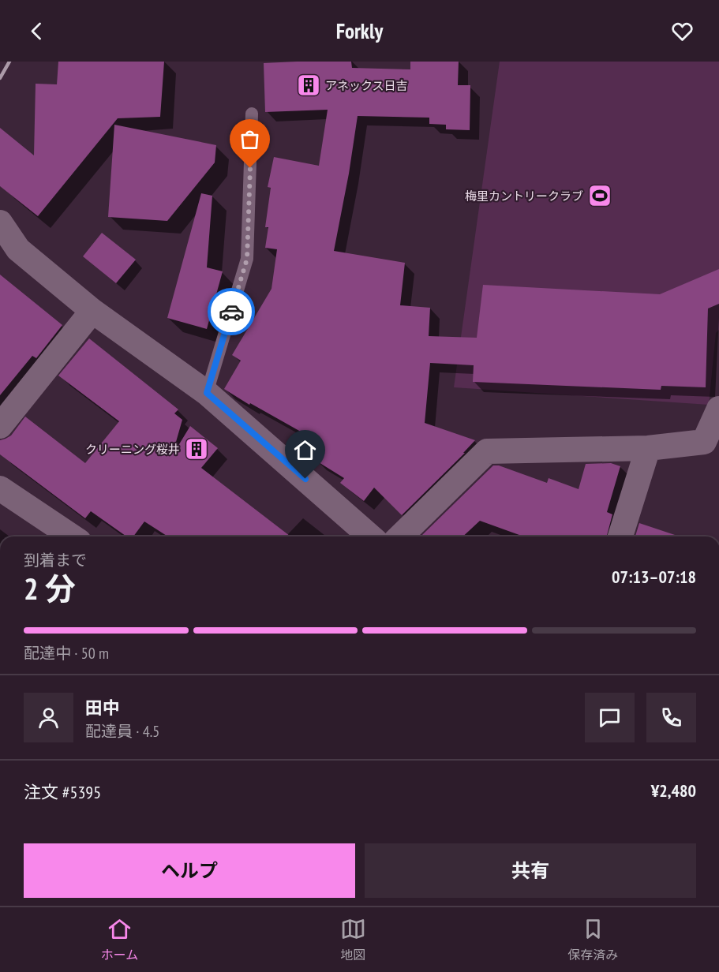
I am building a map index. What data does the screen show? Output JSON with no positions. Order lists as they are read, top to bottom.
{
  "places": {
    "building": ["アネックス日吉", "クリーニング桜井"],
    "sports": ["梅里カントリークラブ"]
  },
  "page": {
    "header": "Forkly",
    "heading": ["2 分", "到着まで", "07:13–07:18"],
    "panel": [
      "田中",
      "配達員 · 4.5",
      "注文 #5395",
      "¥2,480"
    ],
    "bar": "配達中 · 50 m",
    "buttons": ["ヘルプ", "共有"],
    "tabs": ["ホーム", "地図", "保存済み"]
  }
}
